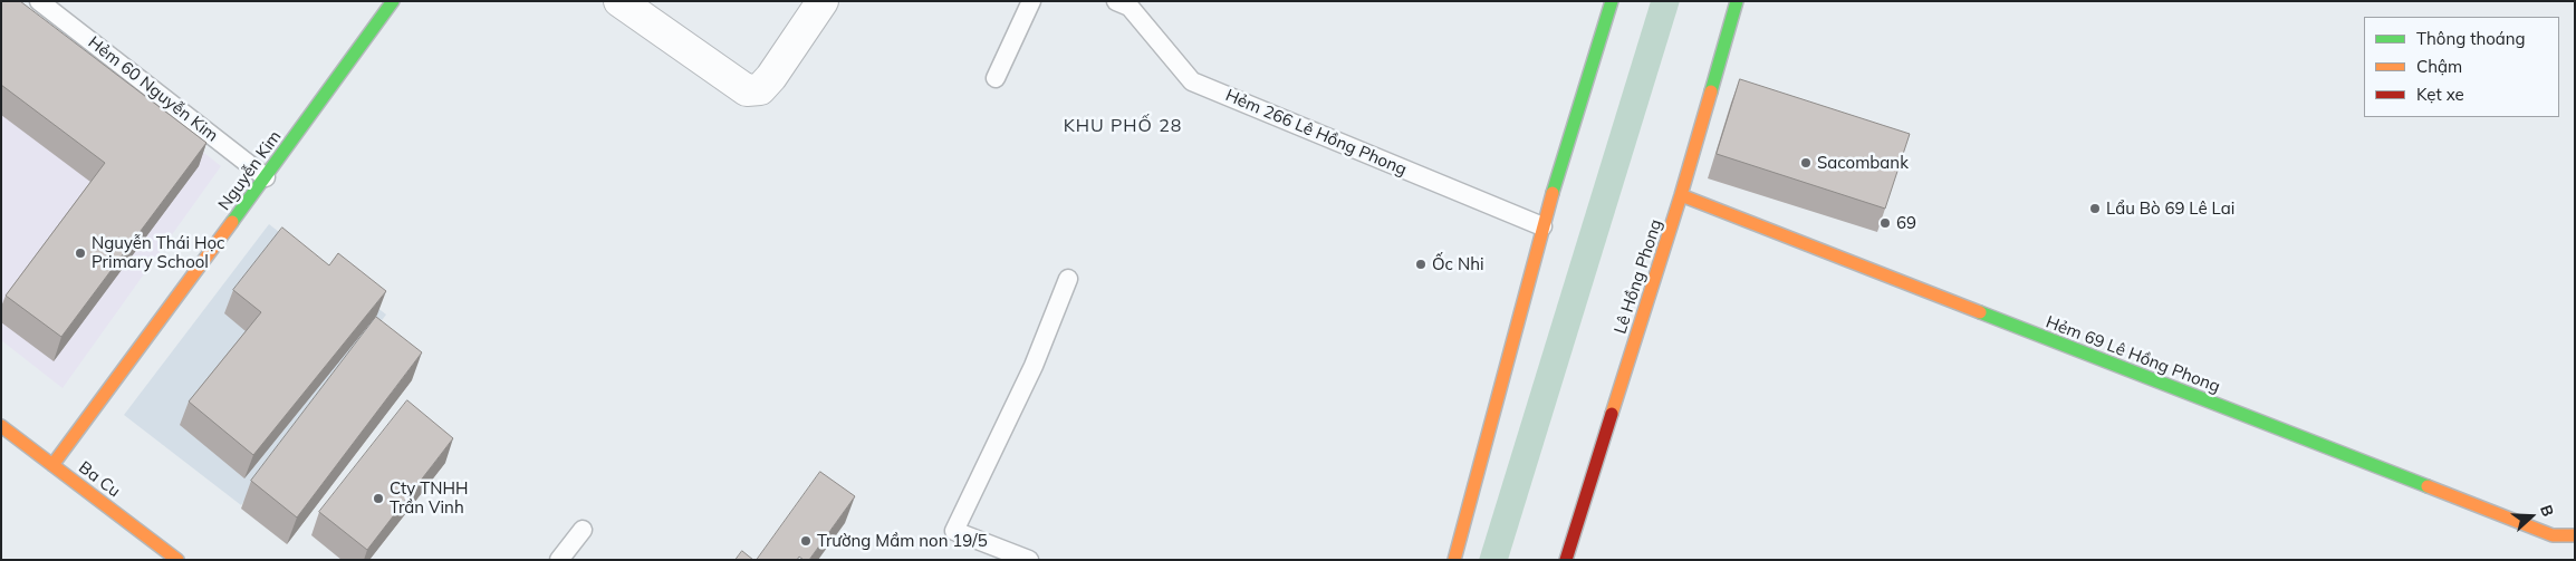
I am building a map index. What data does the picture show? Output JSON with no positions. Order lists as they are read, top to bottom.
{
  "streets": {
    "street": [
      "Nguyễn Kim",
      "Lê Hồng Phong",
      "Hẻm 69 Lê Hồng Phong",
      "Ba Cu"
    ],
    "lane": ["Hẻm 60 Nguyễn Kim", "Hẻm 266 Lê Hồng Phong"]
  },
  "crossings": [
    ["Hẻm 60 Nguyễn Kim", "Nguyễn Kim"],
    ["Nguyễn Kim", "Ba Cu"],
    ["Lê Hồng Phong", "Hẻm 69 Lê Hồng Phong"]
  ],
  "districts": ["KHU PHỐ 28"],
  "places": [
    "Sacombank",
    "Lẩu Bò 69 Lê Lai",
    "69",
    "Nguyễn Thái Học Primary School",
    "Ốc Nhi",
    "Cty TNHH Trần Vinh",
    "Trường Mầm non 19/5"
  ],
  "legend": ["Thông thoáng", "Chậm", "Kẹt xe"],
  "north": "right"
}
